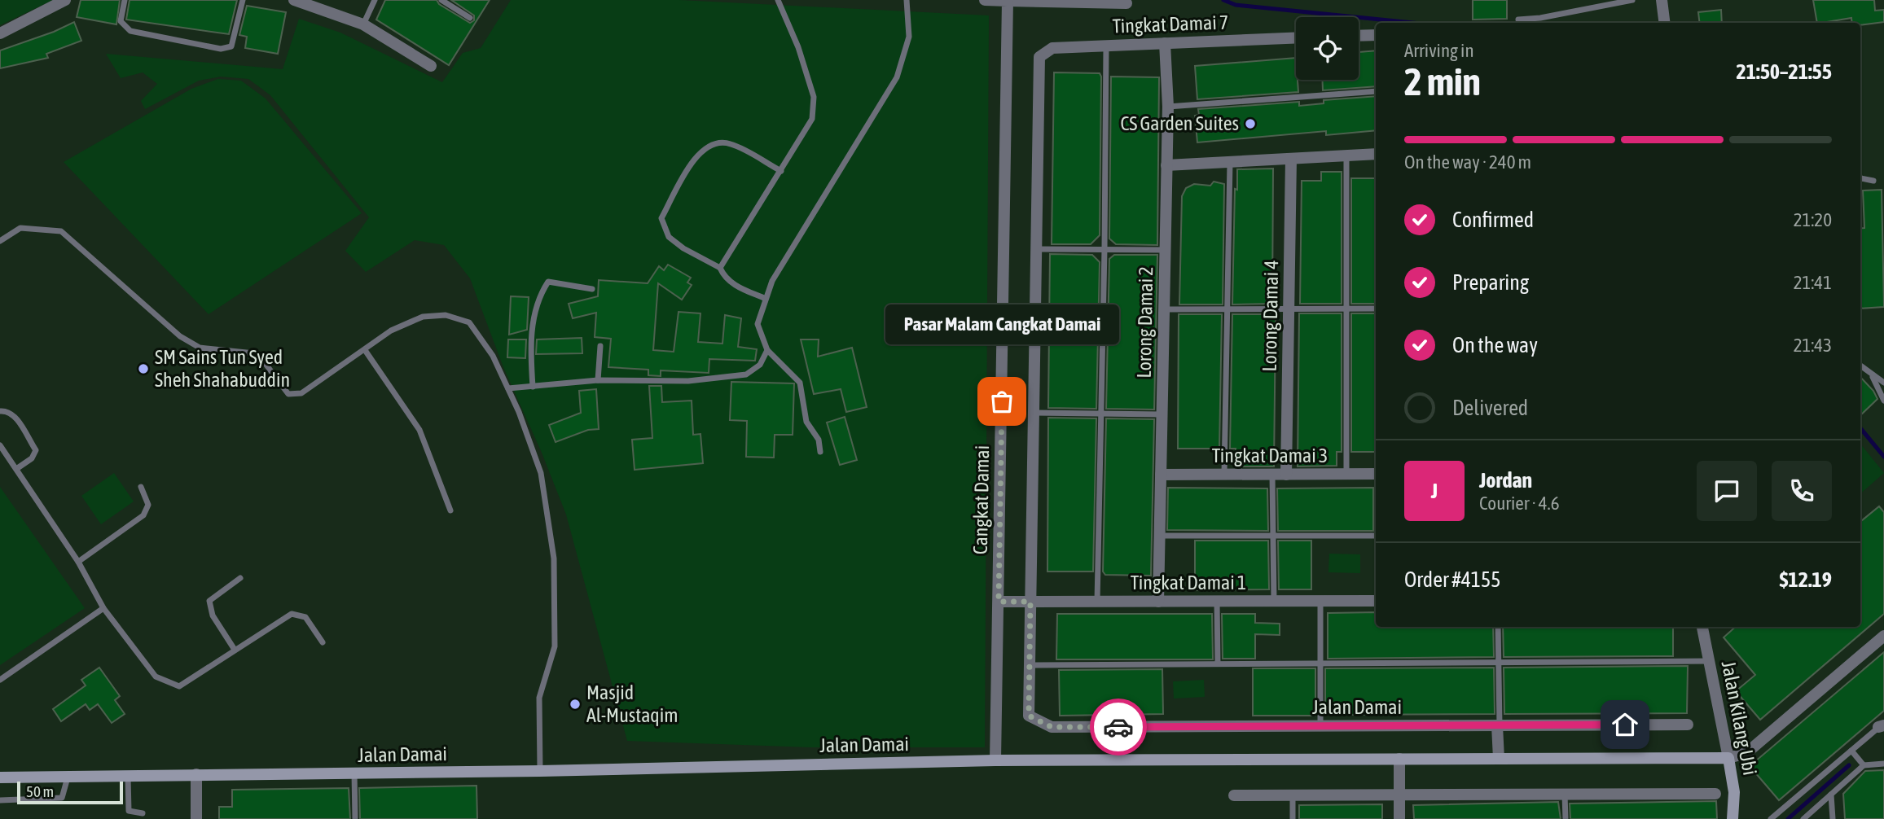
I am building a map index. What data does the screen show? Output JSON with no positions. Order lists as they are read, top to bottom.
{
  "streets": {
    "main road": ["Jalan Damai", "Jalan Kilang Ubi"],
    "street": [
      "Tingkat Damai 7",
      "Lorong Damai 4",
      "Lorong Damai 2",
      "Tingkat Damai 3",
      "Cangkat Damai",
      "Tingkat Damai 1"
    ]
  },
  "crossings": [
    ["Tingkat Damai 7", "Lorong Damai 2"],
    ["Lorong Damai 4", "Tingkat Damai 3"],
    ["Lorong Damai 2", "Tingkat Damai 3"],
    ["Lorong Damai 2", "Tingkat Damai 1"],
    ["Cangkat Damai", "Tingkat Damai 1"],
    ["Cangkat Damai", "Jalan Damai"],
    ["Jalan Damai", "Jalan Kilang Ubi"]
  ],
  "places": [
    "CS Garden Suites",
    "SM Sains Tun Syed Sheh Shahabuddin",
    "Pasar Malam Cangkat Damai",
    "Masjid Al-Mustaqim"
  ],
  "scale_bar": "50 m",
  "page": {
    "heading": ["2 min", "Arriving in", "21:50–21:55"],
    "panel": [
      "Jordan",
      "Courier · 4.6",
      "Order #4155",
      "$12.19"
    ],
    "bar": "On the way · 240 m",
    "list": [
      ["Confirmed", "21:20"],
      ["Preparing", "21:41"],
      ["On the way", "21:43"],
      "Delivered"
    ],
    "bubble": "Pasar Malam Cangkat Damai",
    "round": "J",
    "scale": "50 m"
  }
}
